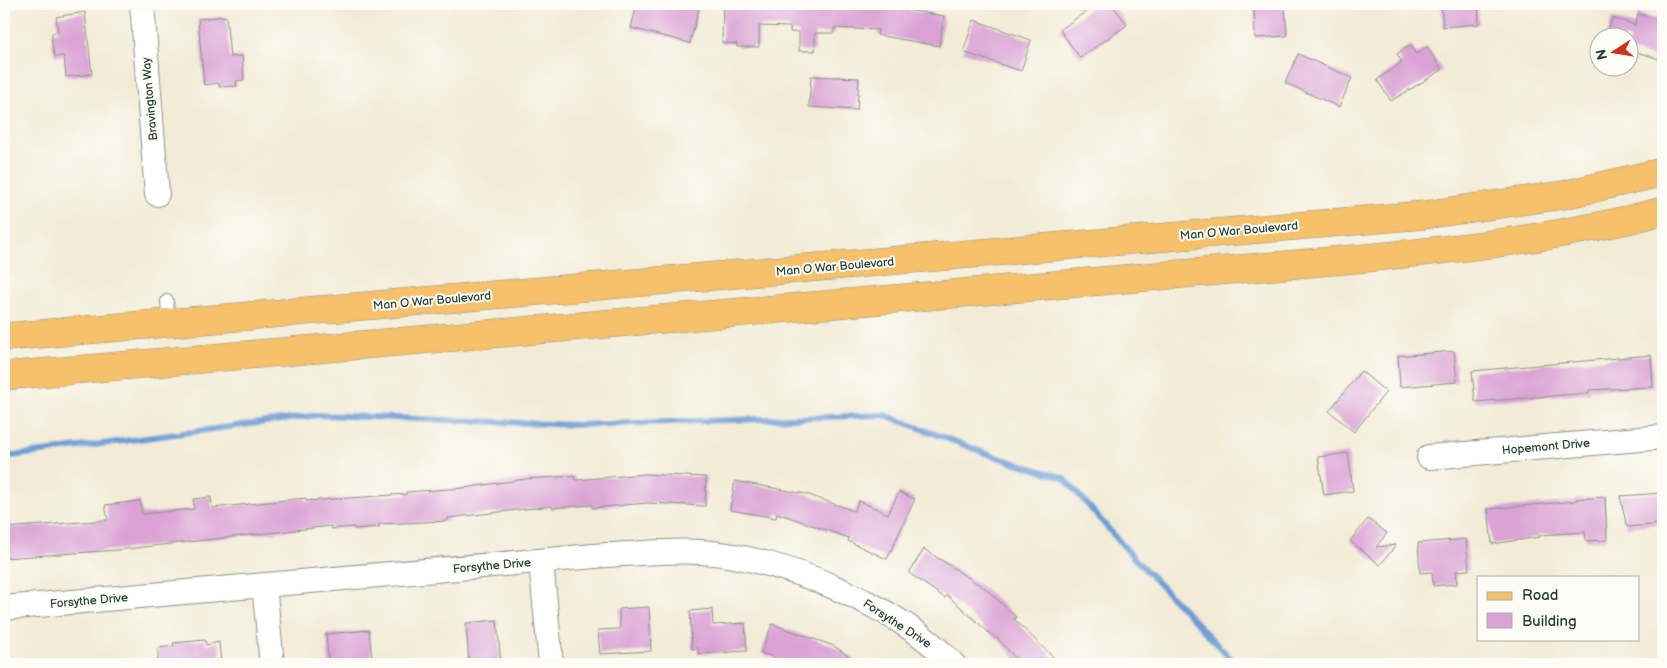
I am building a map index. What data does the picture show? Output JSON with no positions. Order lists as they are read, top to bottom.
{
  "streets": {
    "main road": ["Man O War Boulevard"],
    "street": ["Bravington Way", "Hopemont Drive", "Forsythe Drive"]
  },
  "legend": ["Road", "Building"],
  "north": "left"
}
